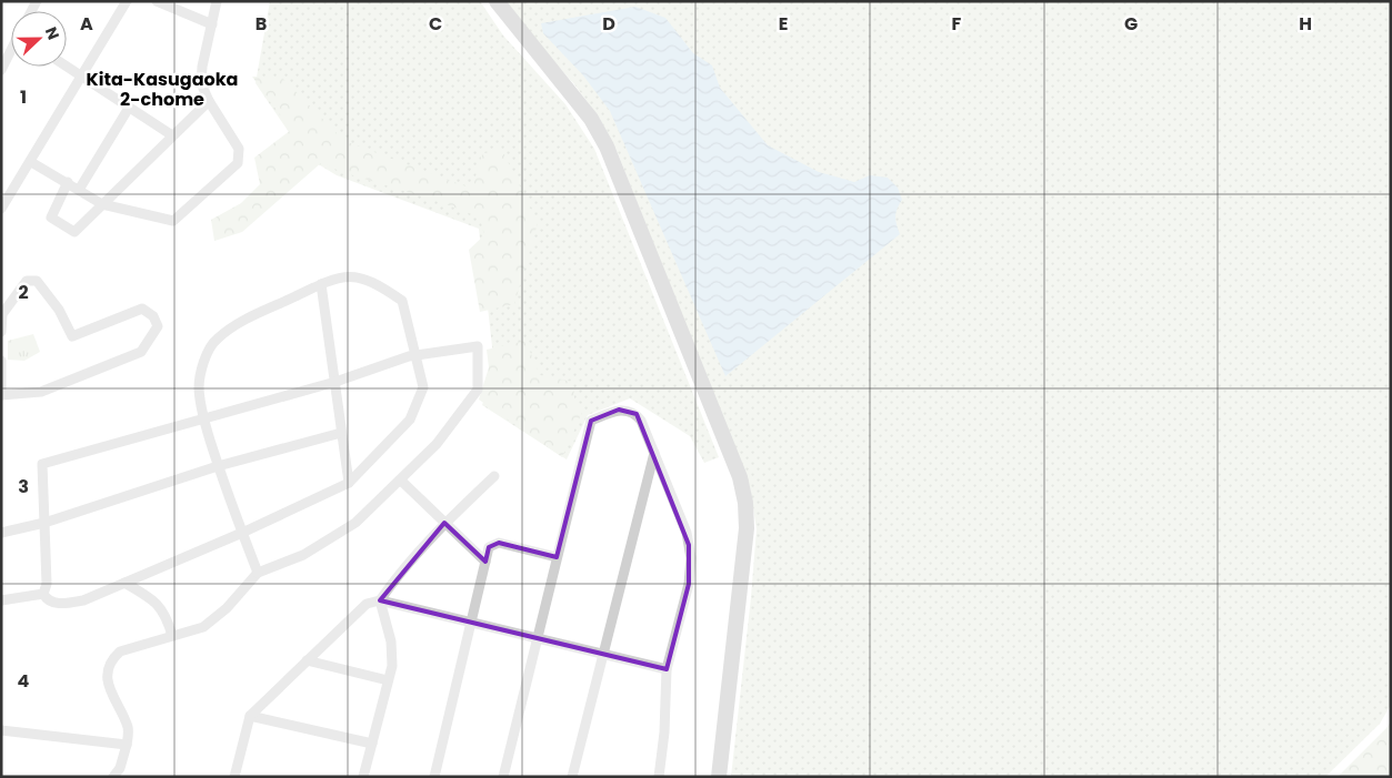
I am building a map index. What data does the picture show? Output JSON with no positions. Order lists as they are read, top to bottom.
{
  "districts": ["Kita-Kasugaoka 2-chome"],
  "north": "right",
  "grid": {
    "columns": [
      "A",
      "B",
      "C",
      "D",
      "E",
      "F",
      "G",
      "H"
    ],
    "rows": [
      "1",
      "2",
      "3",
      "4"
    ]
  }
}
